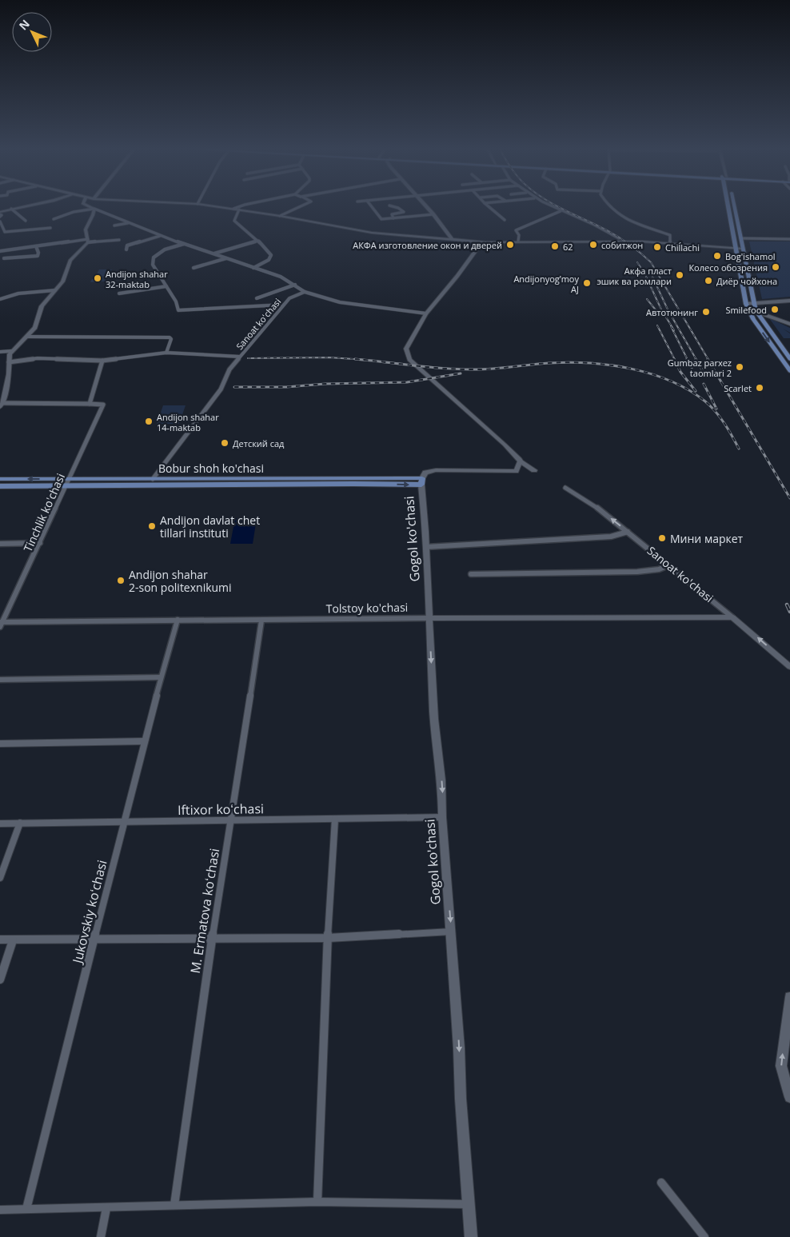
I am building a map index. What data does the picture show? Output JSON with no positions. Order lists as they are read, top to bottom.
{
  "streets": {
    "main road": [
      "Bobur shoh ko'chasi",
      "Gogol ko'chasi",
      "Sanoat ko'chasi",
      "Tolstoy ko'chasi"
    ],
    "street": [
      "Sanoat koʻchasi",
      "Tinchlik ko'chasi",
      "Iftixor koʻchasi",
      "M. Ermatova koʻchasi",
      "Jukovskiy koʻchasi"
    ]
  },
  "crossings": [
    ["Sanoat koʻchasi", "Bobur shoh ko'chasi"],
    ["Bobur shoh ko'chasi", "Tinchlik ko'chasi"],
    ["Bobur shoh ko'chasi", "Gogol ko'chasi"],
    ["Tinchlik ko'chasi", "Tolstoy ko'chasi"],
    ["Gogol ko'chasi", "Tolstoy ko'chasi"],
    ["Gogol ko'chasi", "Iftixor koʻchasi"],
    ["Sanoat ko'chasi", "Tolstoy ko'chasi"],
    ["Tolstoy ko'chasi", "M. Ermatova koʻchasi"],
    ["Tolstoy ko'chasi", "Jukovskiy koʻchasi"],
    ["Iftixor koʻchasi", "M. Ermatova koʻchasi"],
    ["Iftixor koʻchasi", "Jukovskiy koʻchasi"]
  ],
  "one_way": ["Gogol ko'chasi", "Sanoat ko'chasi"],
  "places": [
    "АКФА изготовление окон и дверей",
    "собитжон",
    "62",
    "Chiĺlachi",
    "Bog'ishamol",
    "Колесо обозрения",
    "Акфа пласт эшик ва ромлари",
    "Andijon shahar 32-maktab",
    "Диёр чойхона",
    "Andijonyog’moy AJ",
    "Smilefood",
    "Автотюнинг",
    "Gumbaz parxez taomlari 2",
    "Scarlet",
    "Andijon shahar 14-maktab",
    "Детский сад",
    "Andijon davlat chet tillari instituti",
    "Мини маркет",
    "Andijon shahar 2-son politexnikumi"
  ],
  "north": "top left"
}
